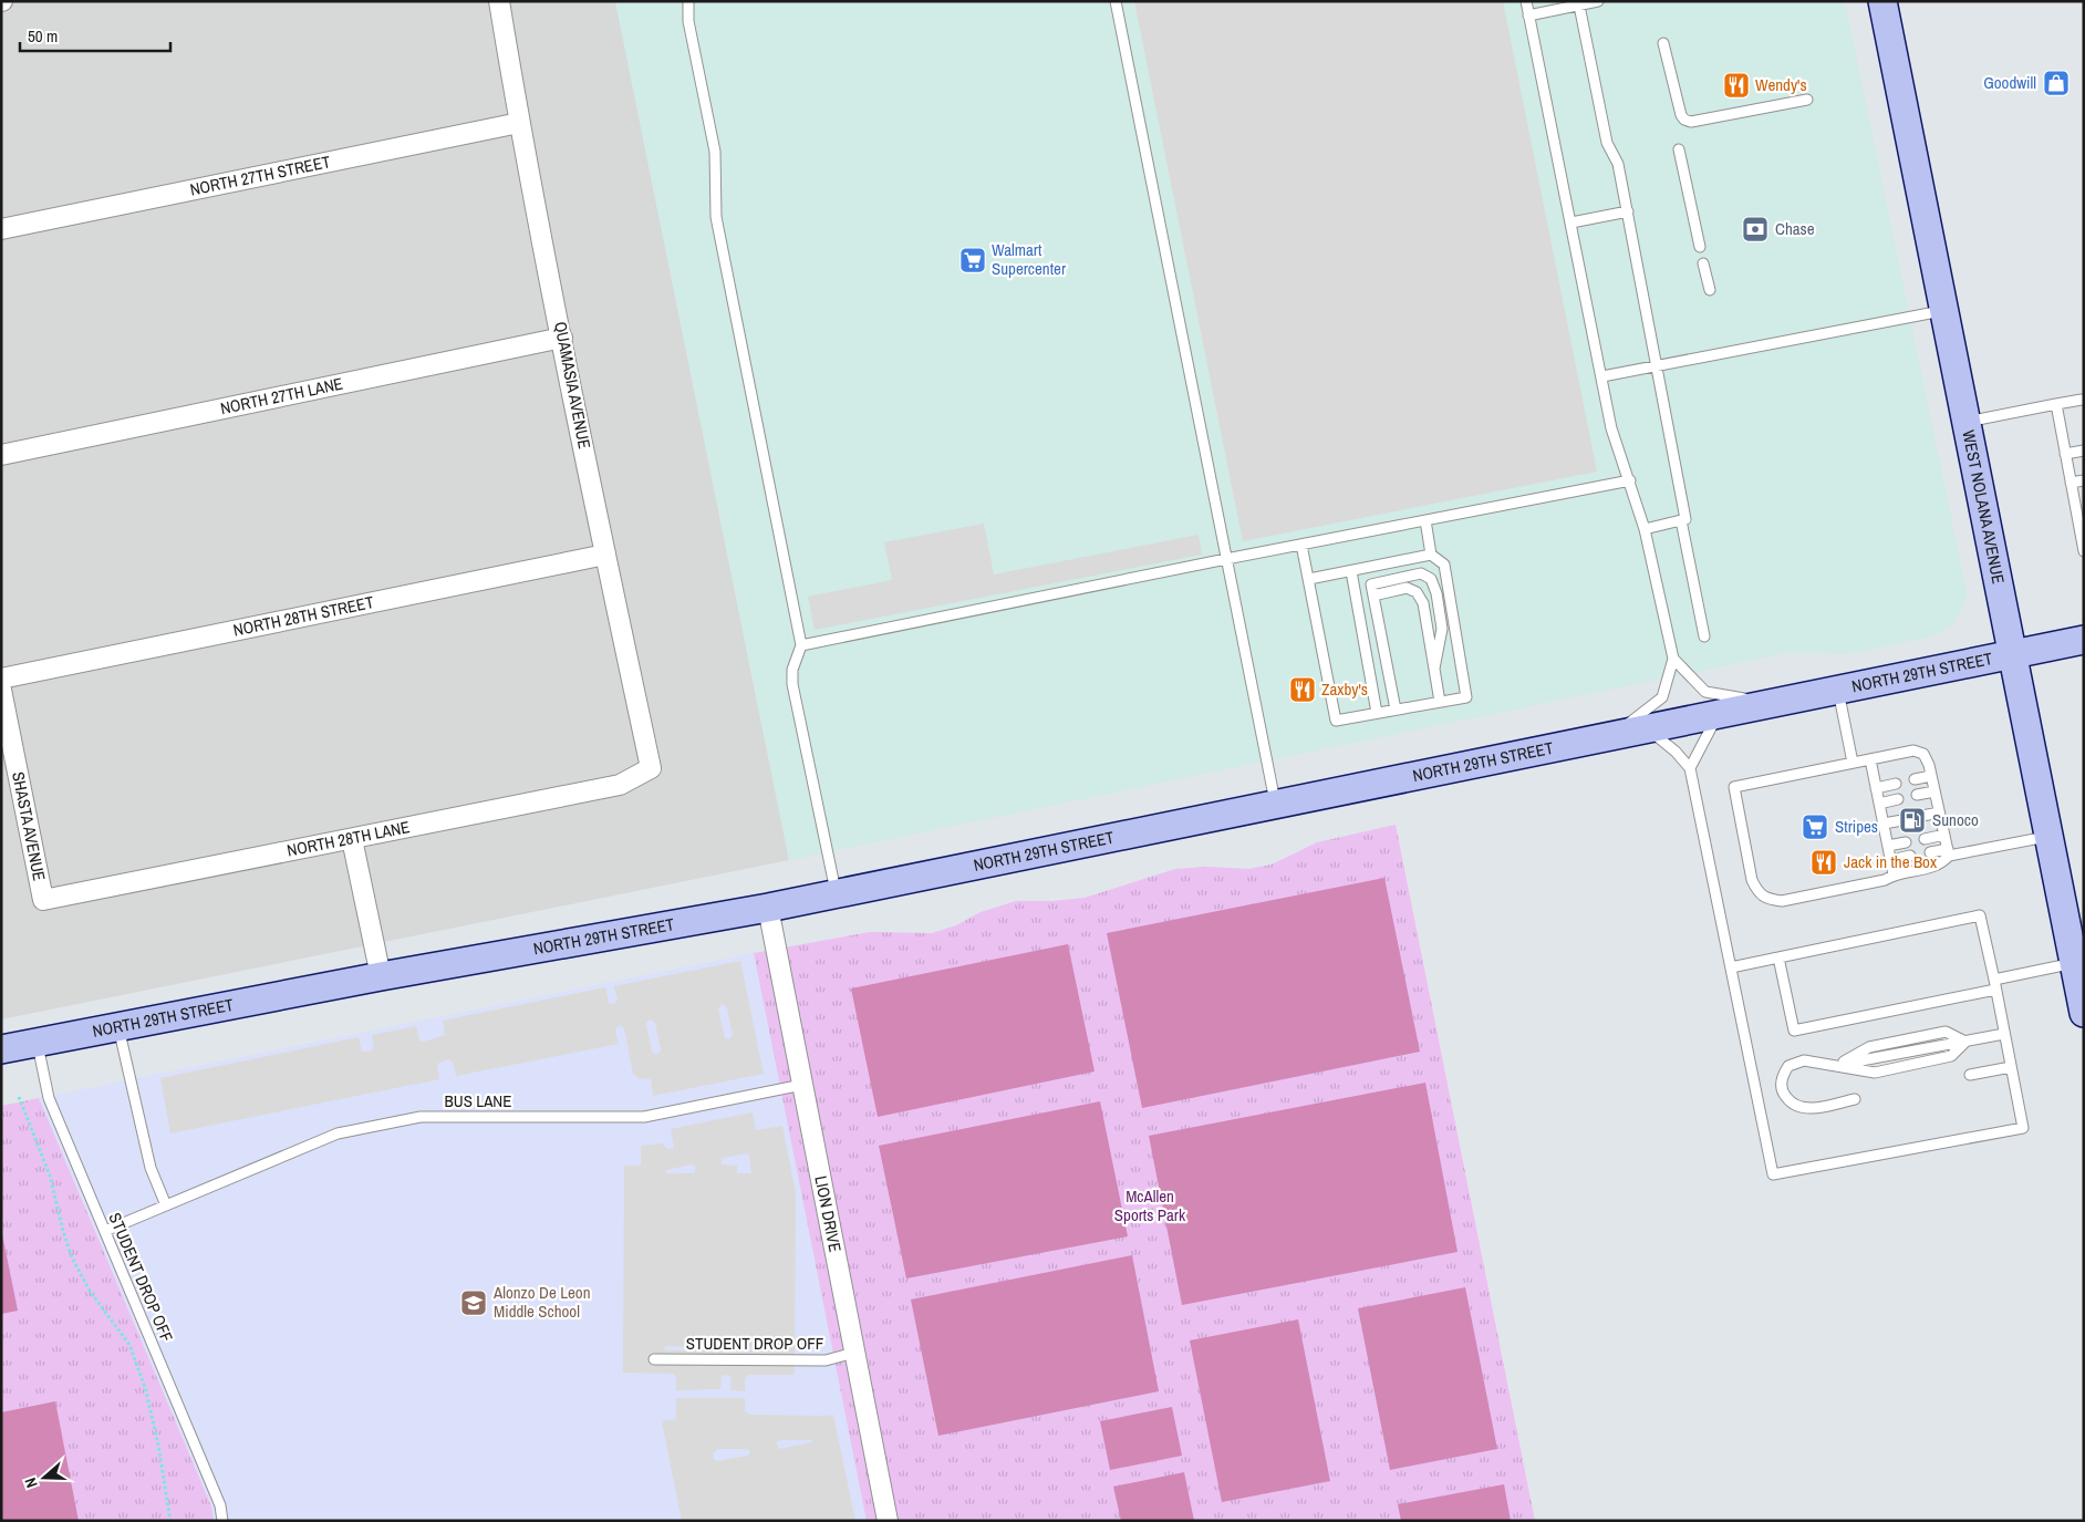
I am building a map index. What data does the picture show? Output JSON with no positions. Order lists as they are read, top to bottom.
{
  "streets": {
    "street": [
      "NORTH 27TH STREET",
      "QUAMASIA AVENUE",
      "NORTH 27TH LANE",
      "WEST NOLANA AVENUE",
      "NORTH 28TH STREET",
      "NORTH 29TH STREET",
      "SHASTA AVENUE",
      "NORTH 28TH LANE",
      "LION DRIVE"
    ],
    "lane": ["BUS LANE", "STUDENT DROP OFF"]
  },
  "crossings": [
    ["NORTH 27TH STREET", "QUAMASIA AVENUE"],
    ["QUAMASIA AVENUE", "NORTH 27TH LANE"],
    ["QUAMASIA AVENUE", "NORTH 28TH STREET"],
    ["QUAMASIA AVENUE", "NORTH 28TH LANE"],
    ["WEST NOLANA AVENUE", "NORTH 29TH STREET"],
    ["NORTH 29TH STREET", "LION DRIVE"],
    ["NORTH 29TH STREET", "STUDENT DROP OFF"],
    ["SHASTA AVENUE", "NORTH 28TH LANE"],
    ["BUS LANE", "LION DRIVE"],
    ["BUS LANE", "STUDENT DROP OFF"],
    ["LION DRIVE", "STUDENT DROP OFF"]
  ],
  "parks": ["McAllen Sports Park"],
  "places": {
    "shop": ["Goodwill"],
    "restaurant": ["Wendy's", "Zaxby's", "Jack in the Box"],
    "bank": ["Chase"],
    "supermarket": ["Walmart Supercenter", "Stripes"],
    "fuel station": ["Sunoco"],
    "school or university": ["Alonzo De Leon Middle School"]
  },
  "scale_bar": "50 m",
  "north": "left"
}
